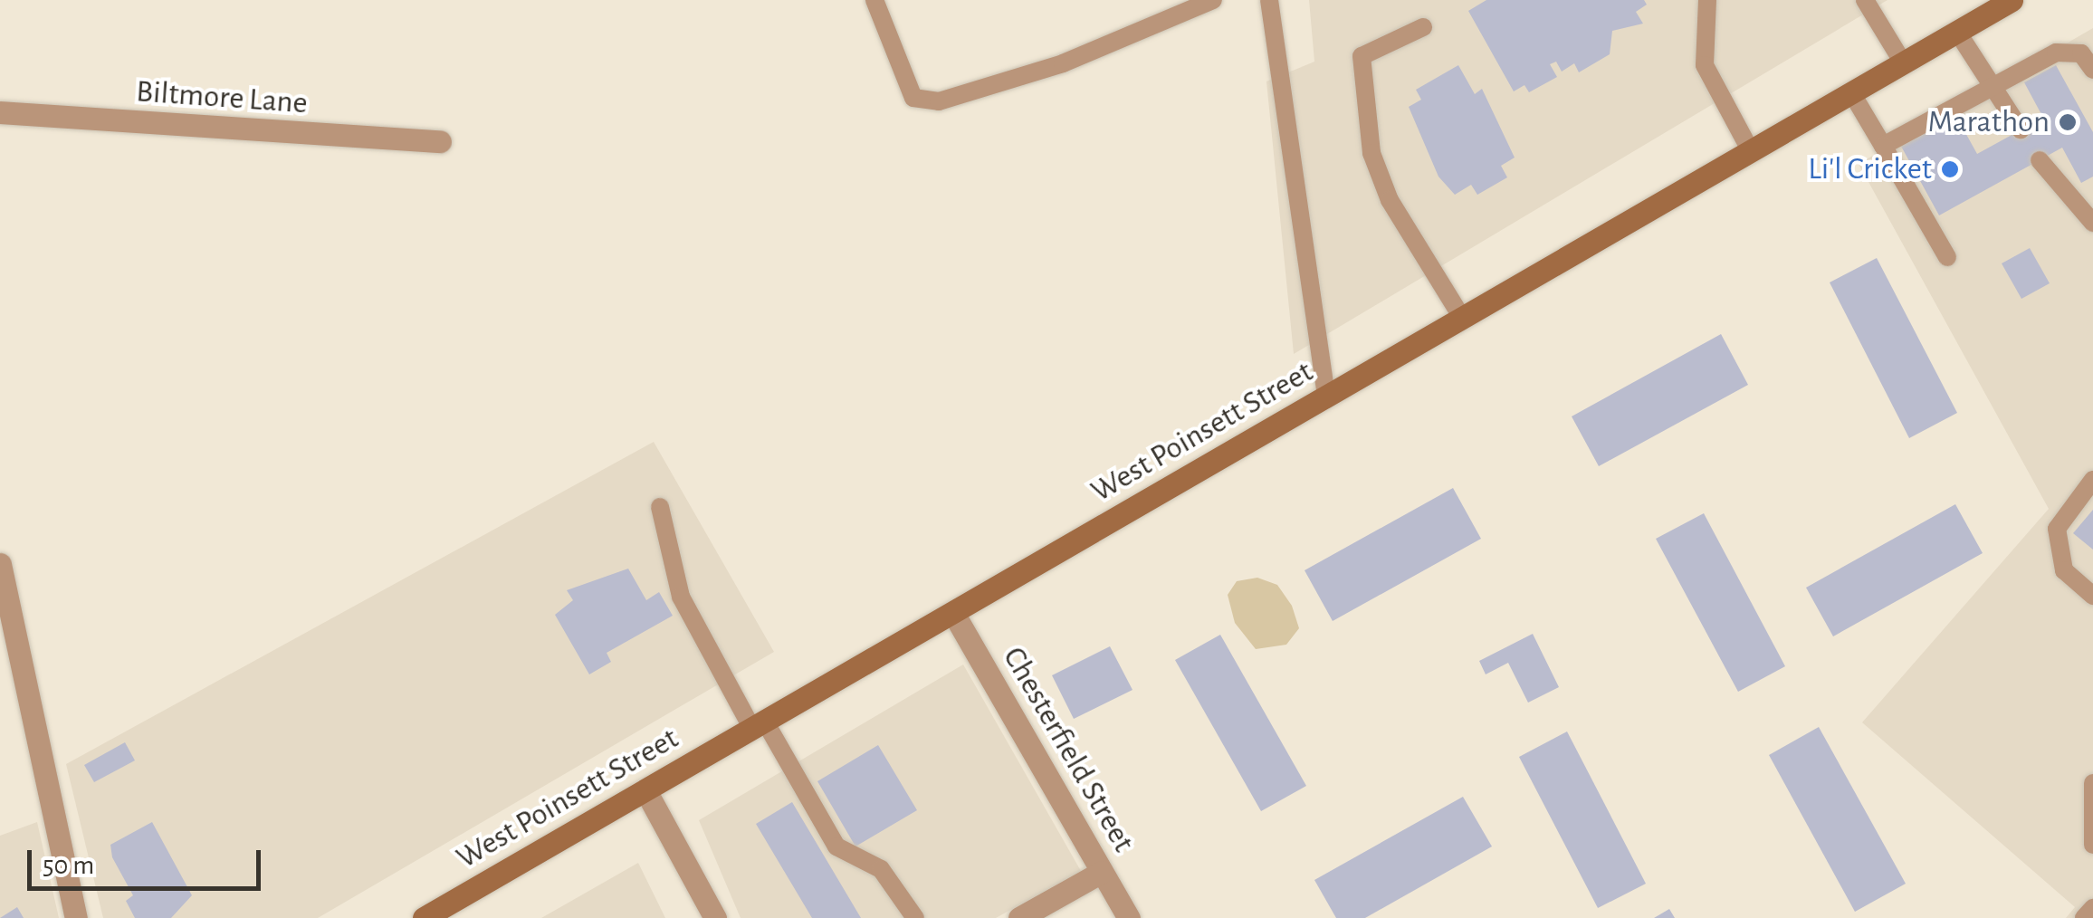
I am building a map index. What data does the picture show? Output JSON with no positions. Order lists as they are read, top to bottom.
{
  "streets": {
    "main road": ["West Poinsett Street"],
    "street": ["Biltmore Lane", "Chesterfield Street"]
  },
  "crossings": [
    ["West Poinsett Street", "Chesterfield Street"]
  ],
  "places": ["Marathon", "Li'l Cricket"],
  "scale_bar": "50 m"
}
